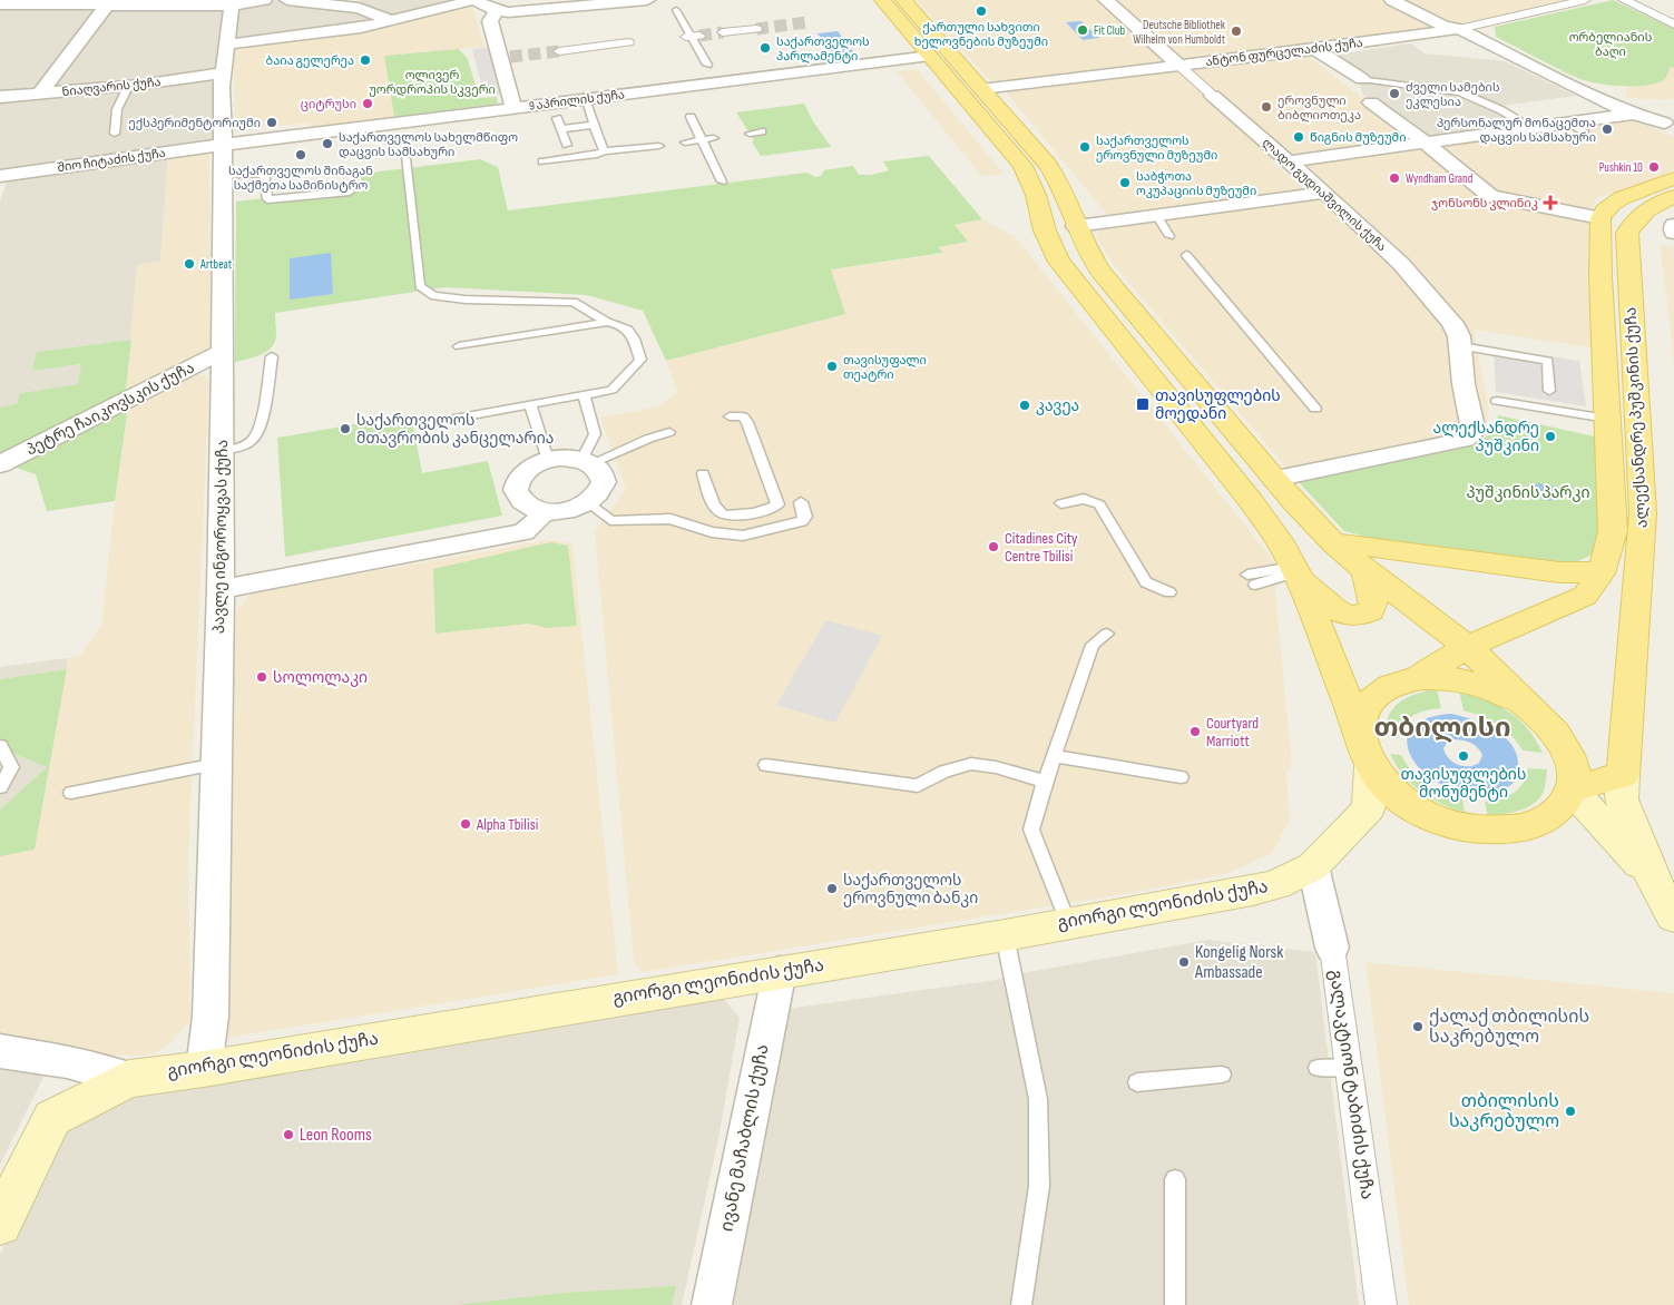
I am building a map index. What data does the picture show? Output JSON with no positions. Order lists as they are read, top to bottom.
{
  "streets": {
    "main road": ["ალექსანდრე პუშკინის ქუჩა", "გიორგი ლეონიძის ქუჩა"],
    "street": [
      "ანტონ ფურცელაძის ქუჩა",
      "ნიაღვარის ქუჩა",
      "9 აპრილის ქუჩა",
      "შიო ჩიტაძის ქუჩა",
      "ლადო გუდიაშვილის ქუჩა",
      "პეტრე ჩაიკოვსკის ქუჩა",
      "პავლე ინგოროყვას ქუჩა",
      "გალაკტიონ ტაბიძის ქუჩა",
      "ივანე მაჩაბლის ქუჩა"
    ]
  },
  "crossings": [
    ["ანტონ ფურცელაძის ქუჩა", "ლადო გუდიაშვილის ქუჩა"],
    ["ნიაღვარის ქუჩა", "პავლე ინგოროყვას ქუჩა"],
    ["9 აპრილის ქუჩა", "შიო ჩიტაძის ქუჩა"],
    ["9 აპრილის ქუჩა", "პავლე ინგოროყვას ქუჩა"],
    ["შიო ჩიტაძის ქუჩა", "პავლე ინგოროყვას ქუჩა"],
    ["პეტრე ჩაიკოვსკის ქუჩა", "პავლე ინგოროყვას ქუჩა"],
    ["პავლე ინგოროყვას ქუჩა", "გიორგი ლეონიძის ქუჩა"],
    ["გიორგი ლეონიძის ქუჩა", "გალაკტიონ ტაბიძის ქუჩა"],
    ["გიორგი ლეონიძის ქუჩა", "ივანე მაჩაბლის ქუჩა"]
  ],
  "districts": ["თბილისი"],
  "parks": ["ორბელიანის ბაღი", "ოლივერ უორდროპის სკვერი", "პუშკინის პარკი"],
  "places": {
    "other": [
      "ქართული სახვითი ხელოვნების მუზეუმი",
      "Fit Club",
      "Deutsche Bibliothek Wilhelm von Humboldt",
      "საქართველოს პარლამენტი",
      "ბაია გელერეა",
      "ძველი სამების ეკლესია",
      "ციტრუსი",
      "ეროვნული ბიბლიოთეკა",
      "ექსპერიმენტორიუმი",
      "პერსონალურ მონაცემთა დაცვის სამსახური",
      "წიგნის მუზეუმი",
      "საქართველოს სახელმწიფო დაცვის სამსახური",
      "საქართველოს ეროვნული მუზეუმი",
      "საქართველოს შინაგან საქმეთა სამინისტრო",
      "Pushkin 10",
      "Wyndham Grand",
      "საბჭოთა ოკუპაციის მუზეუმი",
      "Artbeat",
      "თავისუფალი თეატრი",
      "კავეა",
      "საქართველოს მთავრობის კანცელარია",
      "ალექსანდრე პუშკინი",
      "Citadines City Centre Tbilisi",
      "სოლოლაკი",
      "Courtyard Marriott",
      "თავისუფლების მონუმენტი",
      "Alpha Tbilisi",
      "საქართველოს ეროვნული ბანკი",
      "Kongelig Norsk Ambassade",
      "ქალაქ თბილისის საკრებულო",
      "თბილისის საკრებულო",
      "Leon Rooms"
    ],
    "health": ["ჯონსონს კლინიკ"],
    "transit": ["თავისუფლების მოედანი"]
  }
}
